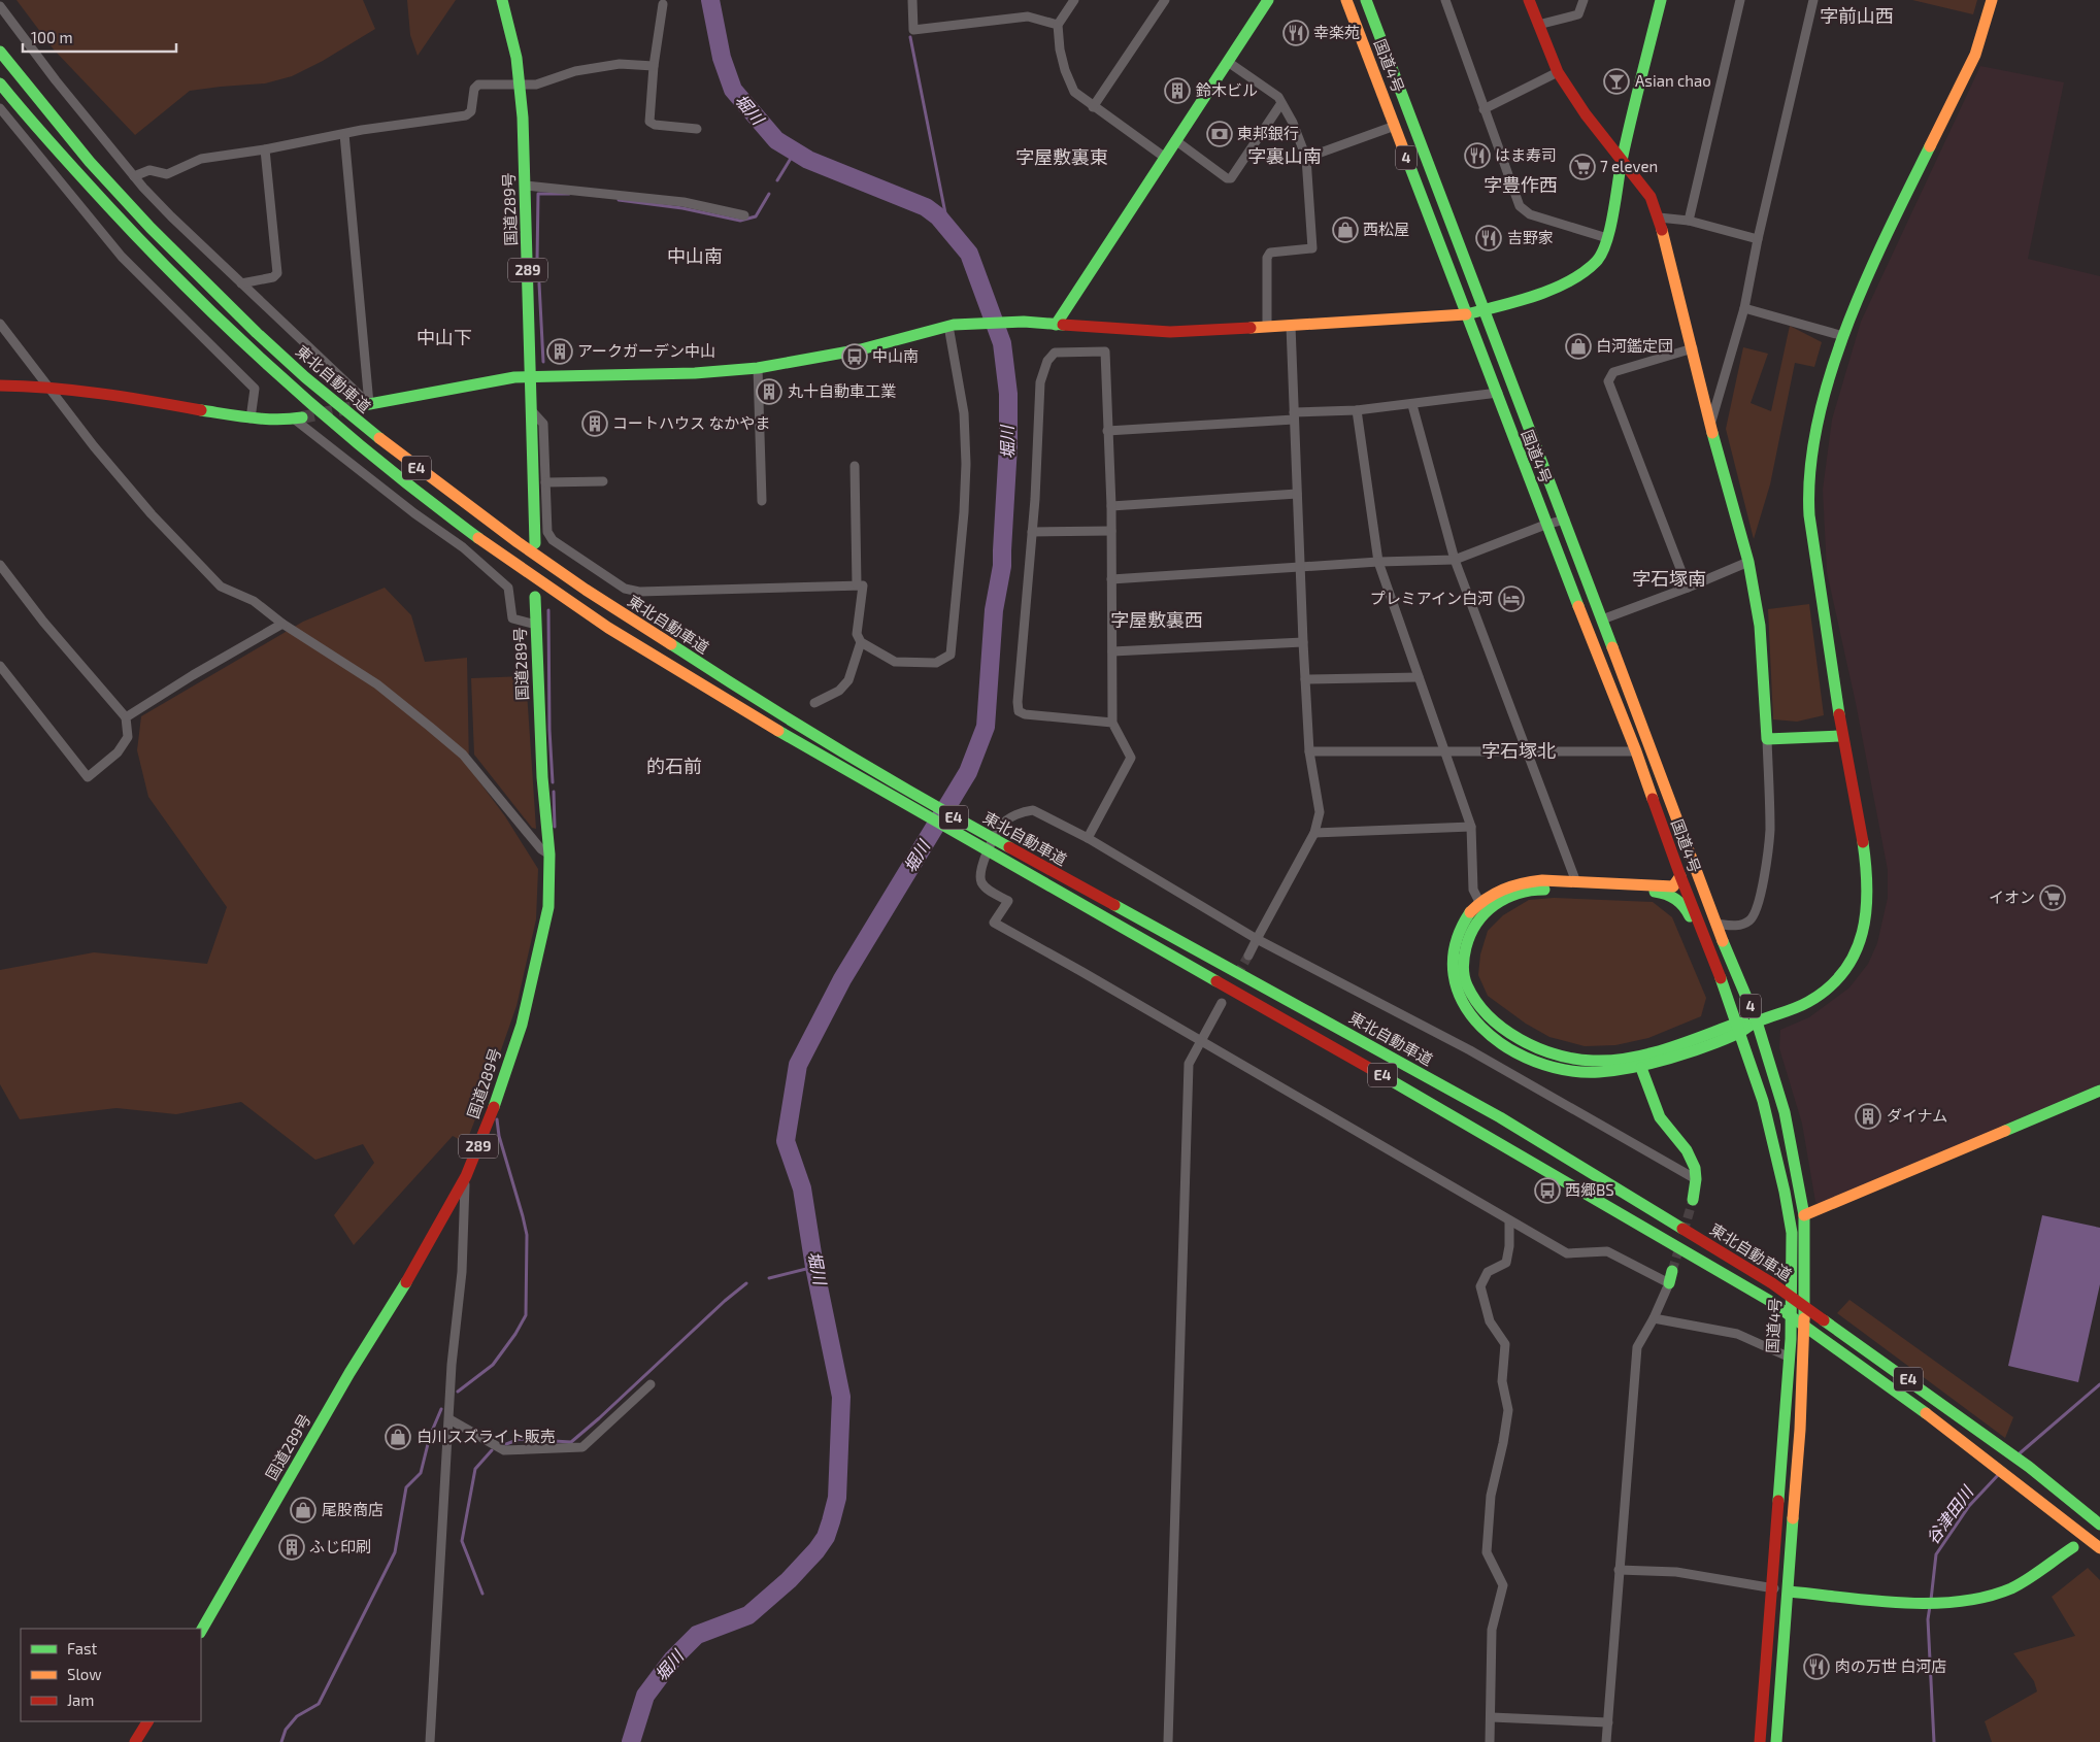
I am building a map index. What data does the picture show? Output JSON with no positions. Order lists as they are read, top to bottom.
{
  "streets": {
    "main road": [
      "国道4号",
      "4",
      "国道289号",
      "289",
      "東北自動車道",
      "E4"
    ]
  },
  "districts": [
    "字前山西",
    "字裏山南",
    "字屋敷裏東",
    "字豊作西",
    "中山南",
    "中山下",
    "字石塚南",
    "字屋敷裏西",
    "字石塚北",
    "的石前"
  ],
  "water": ["堀川", "谷津田川"],
  "places": {
    "restaurant": [
      "幸楽苑",
      "はま寿司",
      "吉野家",
      "肉の万世 白河店"
    ],
    "bar": ["Asian chao"],
    "building": [
      "鈴木ビル",
      "アークガーデン中山",
      "丸十自動車工業",
      "コートハウス なかやま",
      "ダイナム",
      "ふじ印刷"
    ],
    "bank": ["東邦銀行"],
    "supermarket": ["7 eleven", "イオン"],
    "shop": [
      "西松屋",
      "白河鑑定団",
      "白川スズライト販売",
      "尾股商店"
    ],
    "bus stop": ["中山南", "西郷BS"],
    "hotel": ["プレミアイン白河"]
  },
  "legend": ["Fast", "Slow", "Jam"],
  "scale_bar": "100 m"
}
